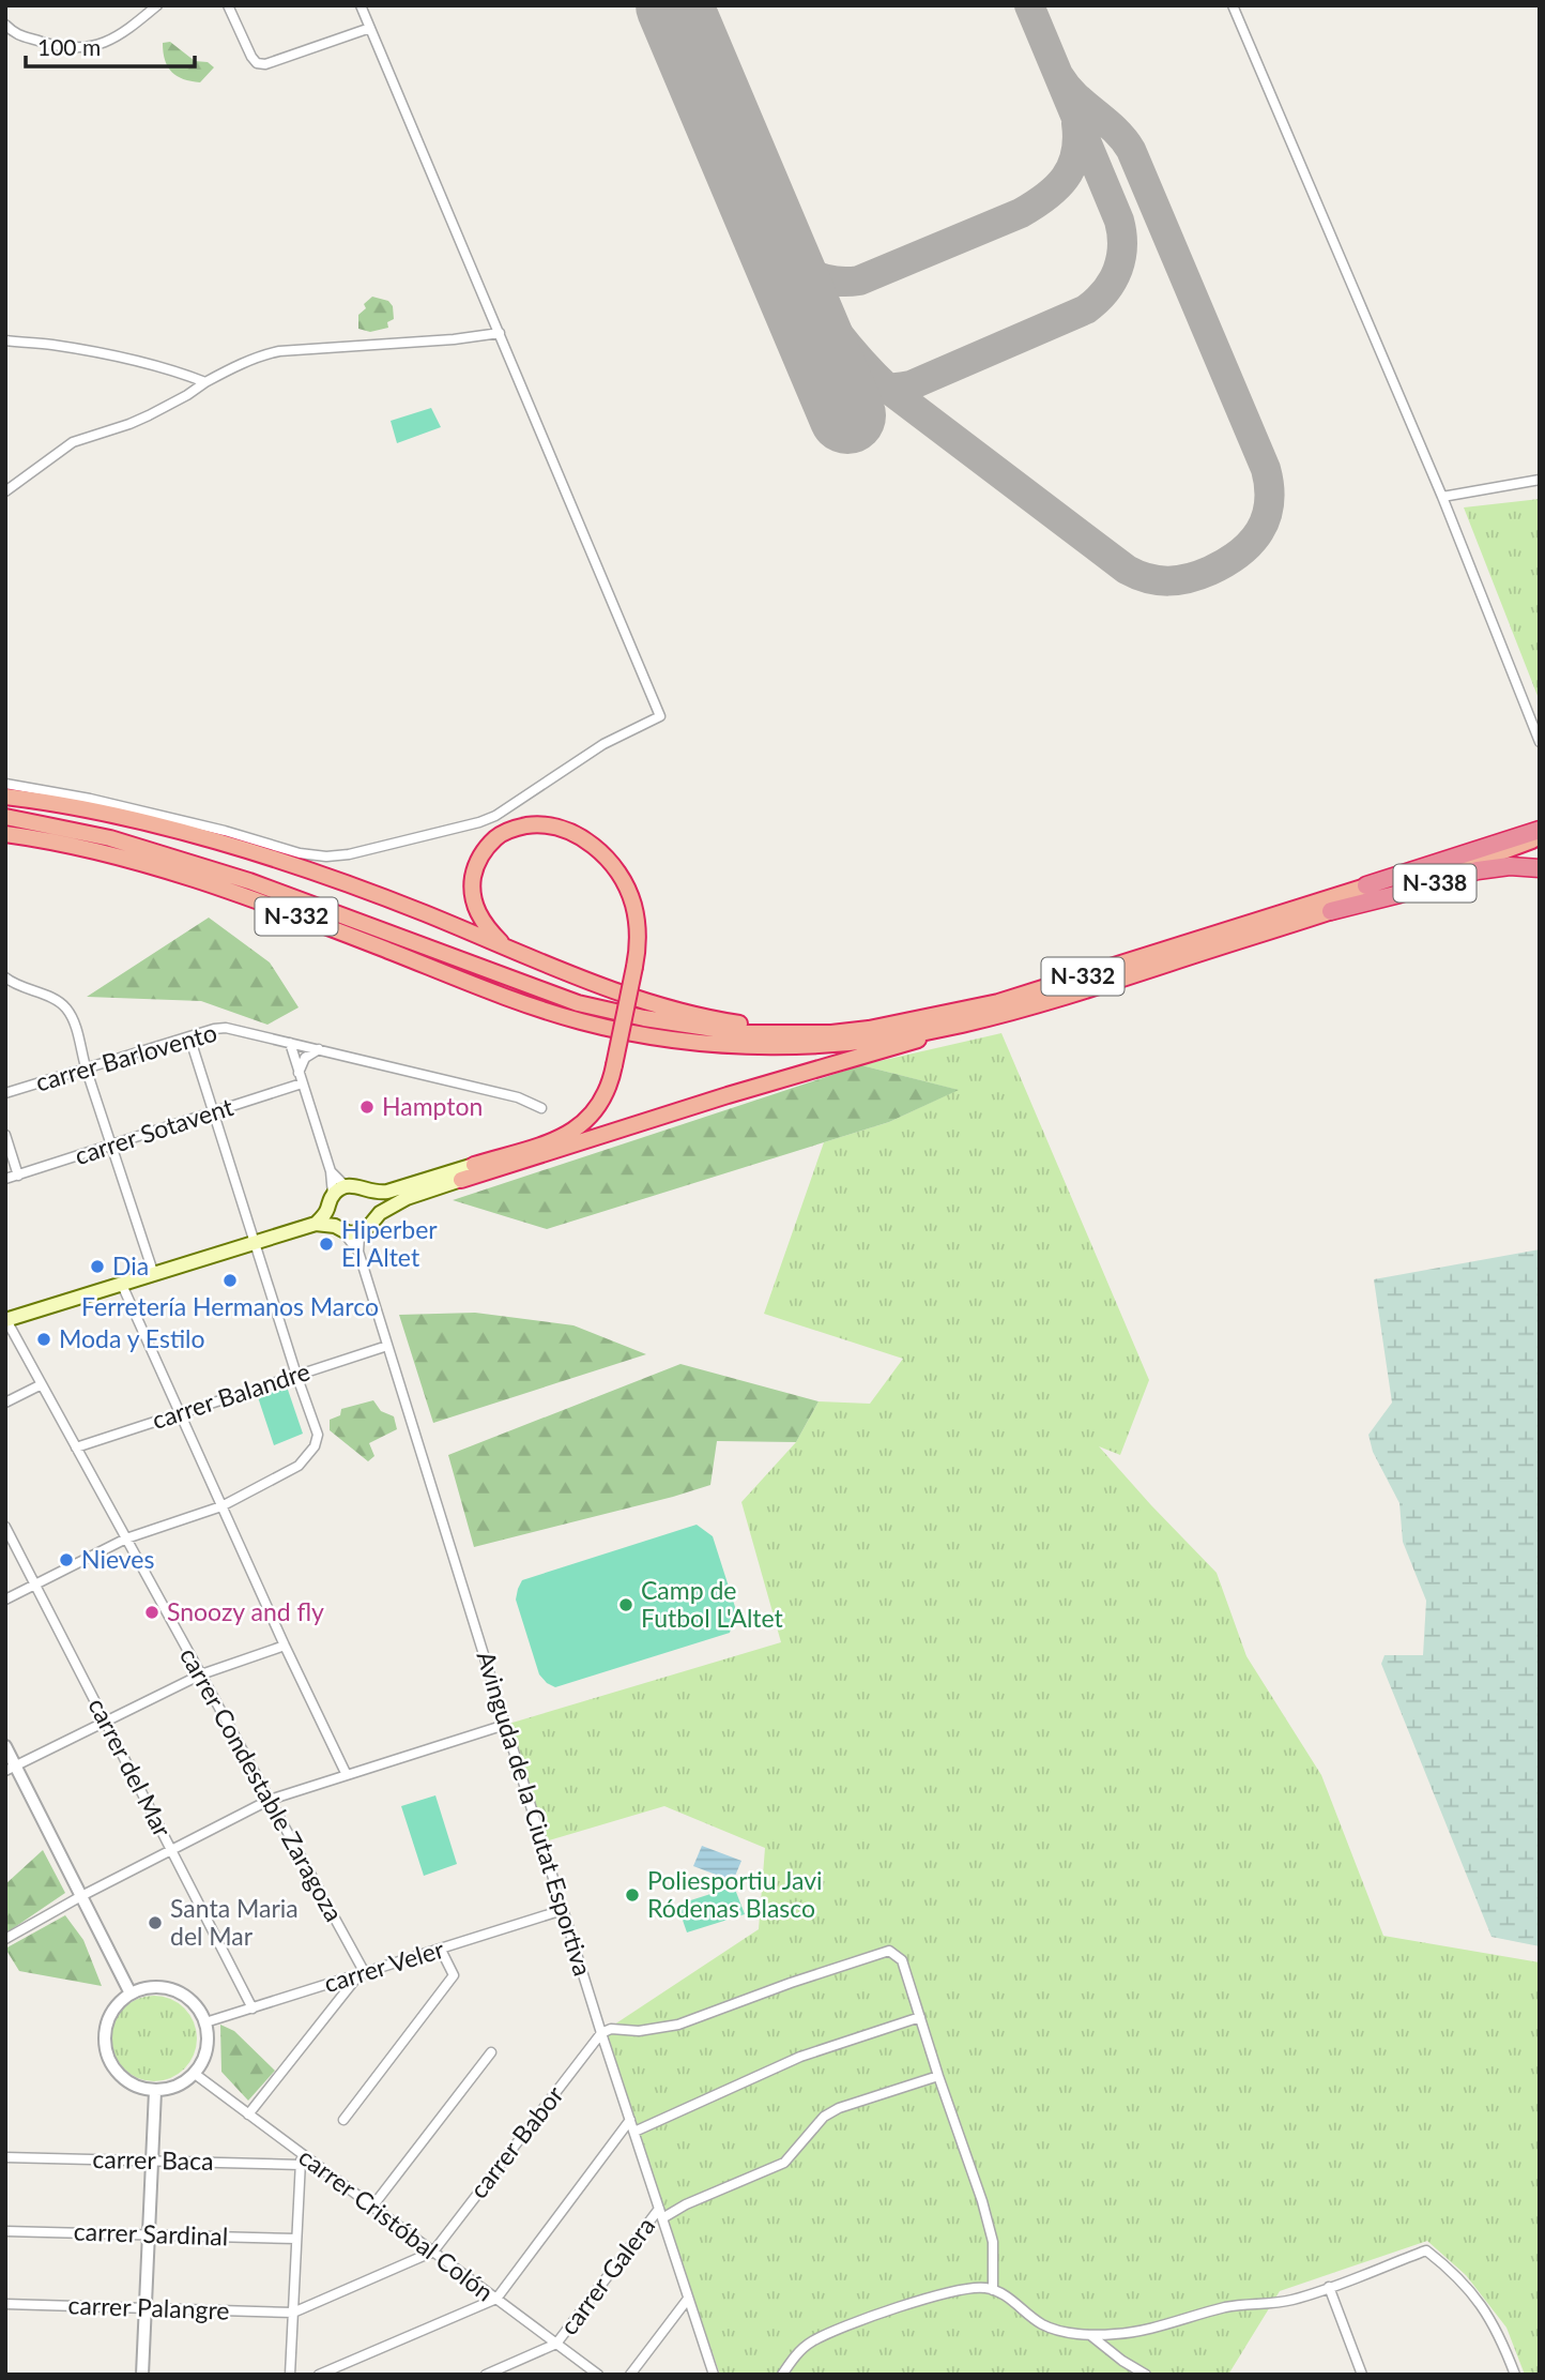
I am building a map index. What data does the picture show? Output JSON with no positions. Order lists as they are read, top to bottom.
{
  "streets": {
    "highway": ["N-338", "N-332"],
    "street": [
      "carrer Barlovento",
      "carrer Sotavent",
      "carrer Balandre",
      "carrer del Mar",
      "carrer Condestable Zaragoza",
      "Avinguda de la Ciutat Esportiva",
      "carrer Veler",
      "carrer Babor",
      "carrer Baca",
      "carrer Cristóbal Colón",
      "carrer Sardinal",
      "carrer Galera",
      "carrer Palangre"
    ]
  },
  "crossings": [
    ["N-338", "N-332"],
    ["carrer Balandre", "carrer Condestable Zaragoza"],
    ["carrer Balandre", "Avinguda de la Ciutat Esportiva"],
    ["carrer del Mar", "carrer Veler"],
    ["carrer Condestable Zaragoza", "carrer Veler"],
    ["Avinguda de la Ciutat Esportiva", "carrer Veler"],
    ["Avinguda de la Ciutat Esportiva", "carrer Babor"],
    ["Avinguda de la Ciutat Esportiva", "carrer Galera"],
    ["carrer Veler", "carrer Cristóbal Colón"],
    ["carrer Babor", "carrer Cristóbal Colón"],
    ["carrer Cristóbal Colón", "carrer Galera"]
  ],
  "places": [
    "Hampton",
    "Hiperber El Altet",
    "Dia",
    "Ferretería Hermanos Marco",
    "Moda y Estilo",
    "Nieves",
    "Camp de Futbol L'Altet",
    "Snoozy and fly",
    "Poliesportiu Javi Ródenas Blasco",
    "Santa Maria del Mar"
  ],
  "scale_bar": "100 m"
}
